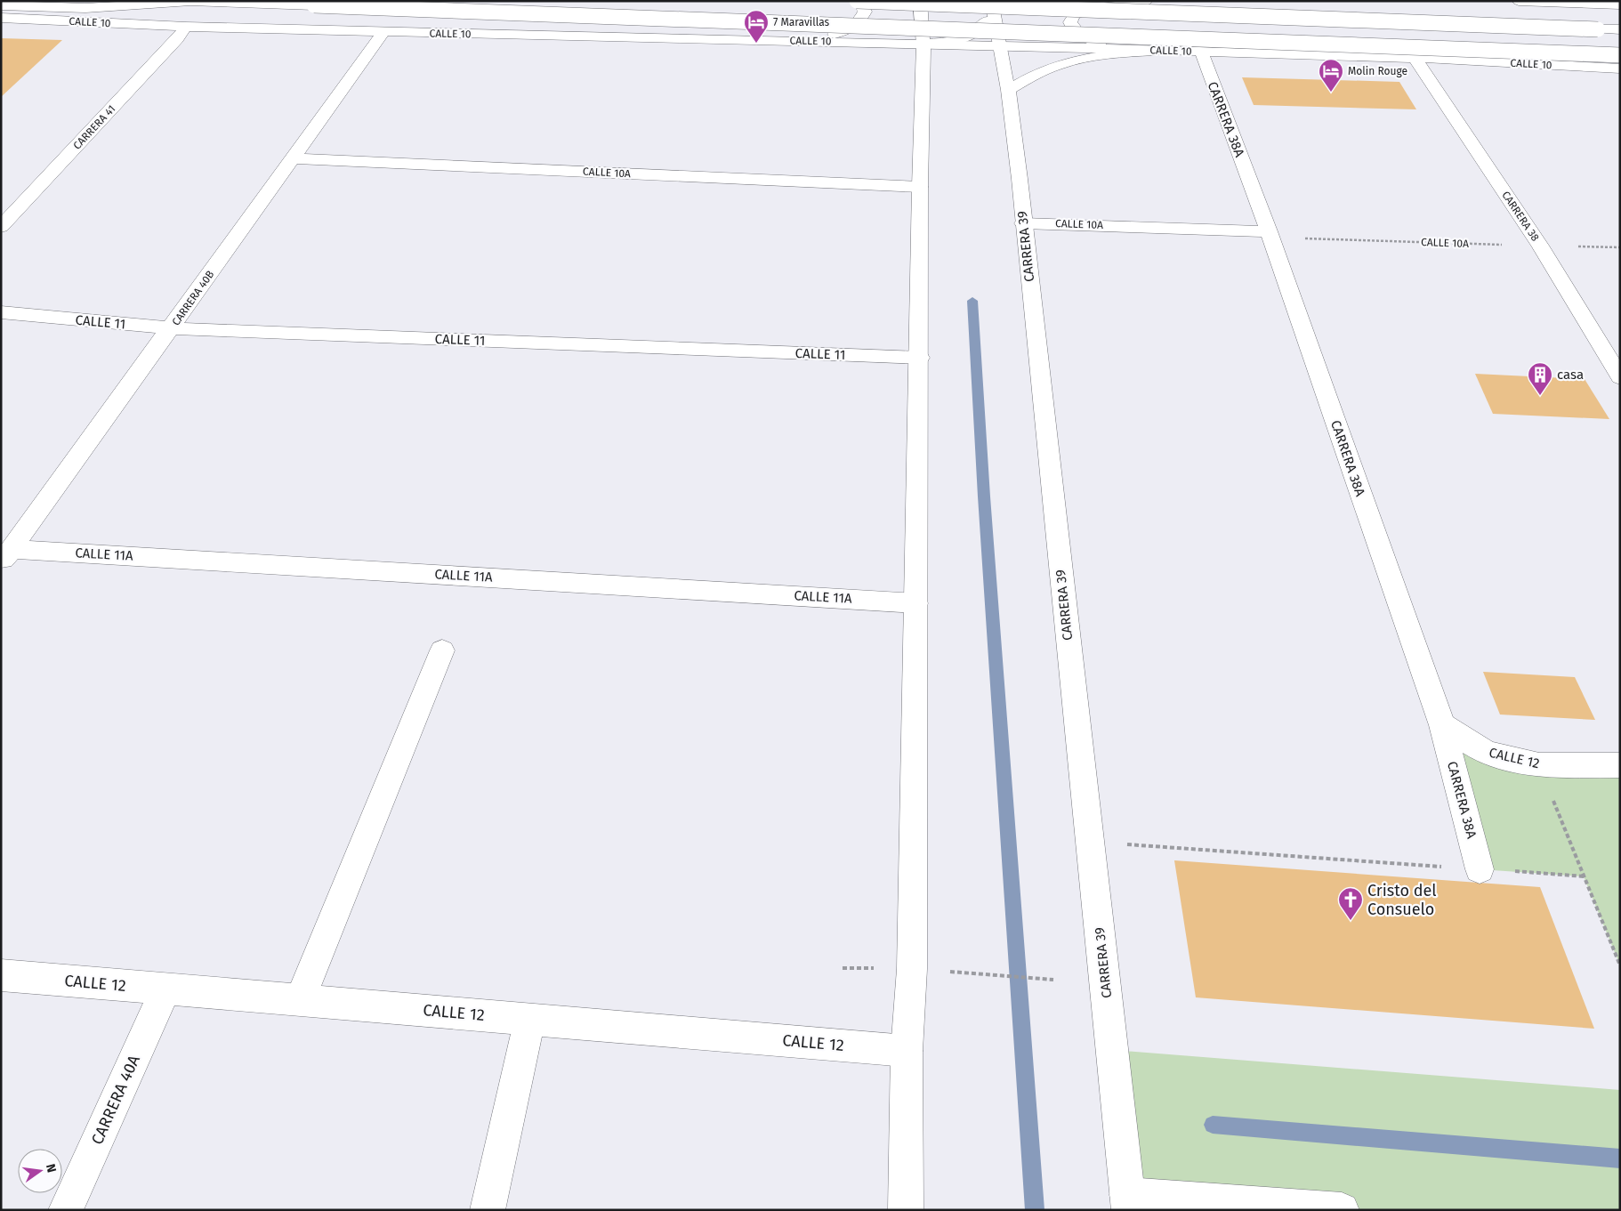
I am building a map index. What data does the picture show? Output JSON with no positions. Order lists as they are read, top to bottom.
{
  "streets": {
    "street": [
      "CALLE 10",
      "CARRERA 38A",
      "CARRERA 41",
      "CALLE 10A",
      "CARRERA 38",
      "CARRERA 39",
      "CARRERA 40B",
      "CALLE 11",
      "CALLE 11A",
      "CALLE 12",
      "CARRERA 40A"
    ]
  },
  "crossings": [
    ["CALLE 10", "CARRERA 38A"],
    ["CALLE 10", "CARRERA 41"],
    ["CALLE 10", "CARRERA 38"],
    ["CALLE 10", "CARRERA 39"],
    ["CALLE 10", "CARRERA 40B"],
    ["CARRERA 38A", "CALLE 10A"],
    ["CARRERA 38A", "CALLE 12"],
    ["CALLE 10A", "CARRERA 38"],
    ["CALLE 10A", "CARRERA 39"],
    ["CALLE 10A", "CARRERA 40B"],
    ["CARRERA 40B", "CALLE 11"],
    ["CARRERA 40B", "CALLE 11A"],
    ["CALLE 12", "CARRERA 40A"]
  ],
  "places": {
    "hotel": ["7 Maravillas", "Molin Rouge"],
    "building": ["casa"],
    "church": ["Cristo del Consuelo"]
  },
  "north": "right"
}
